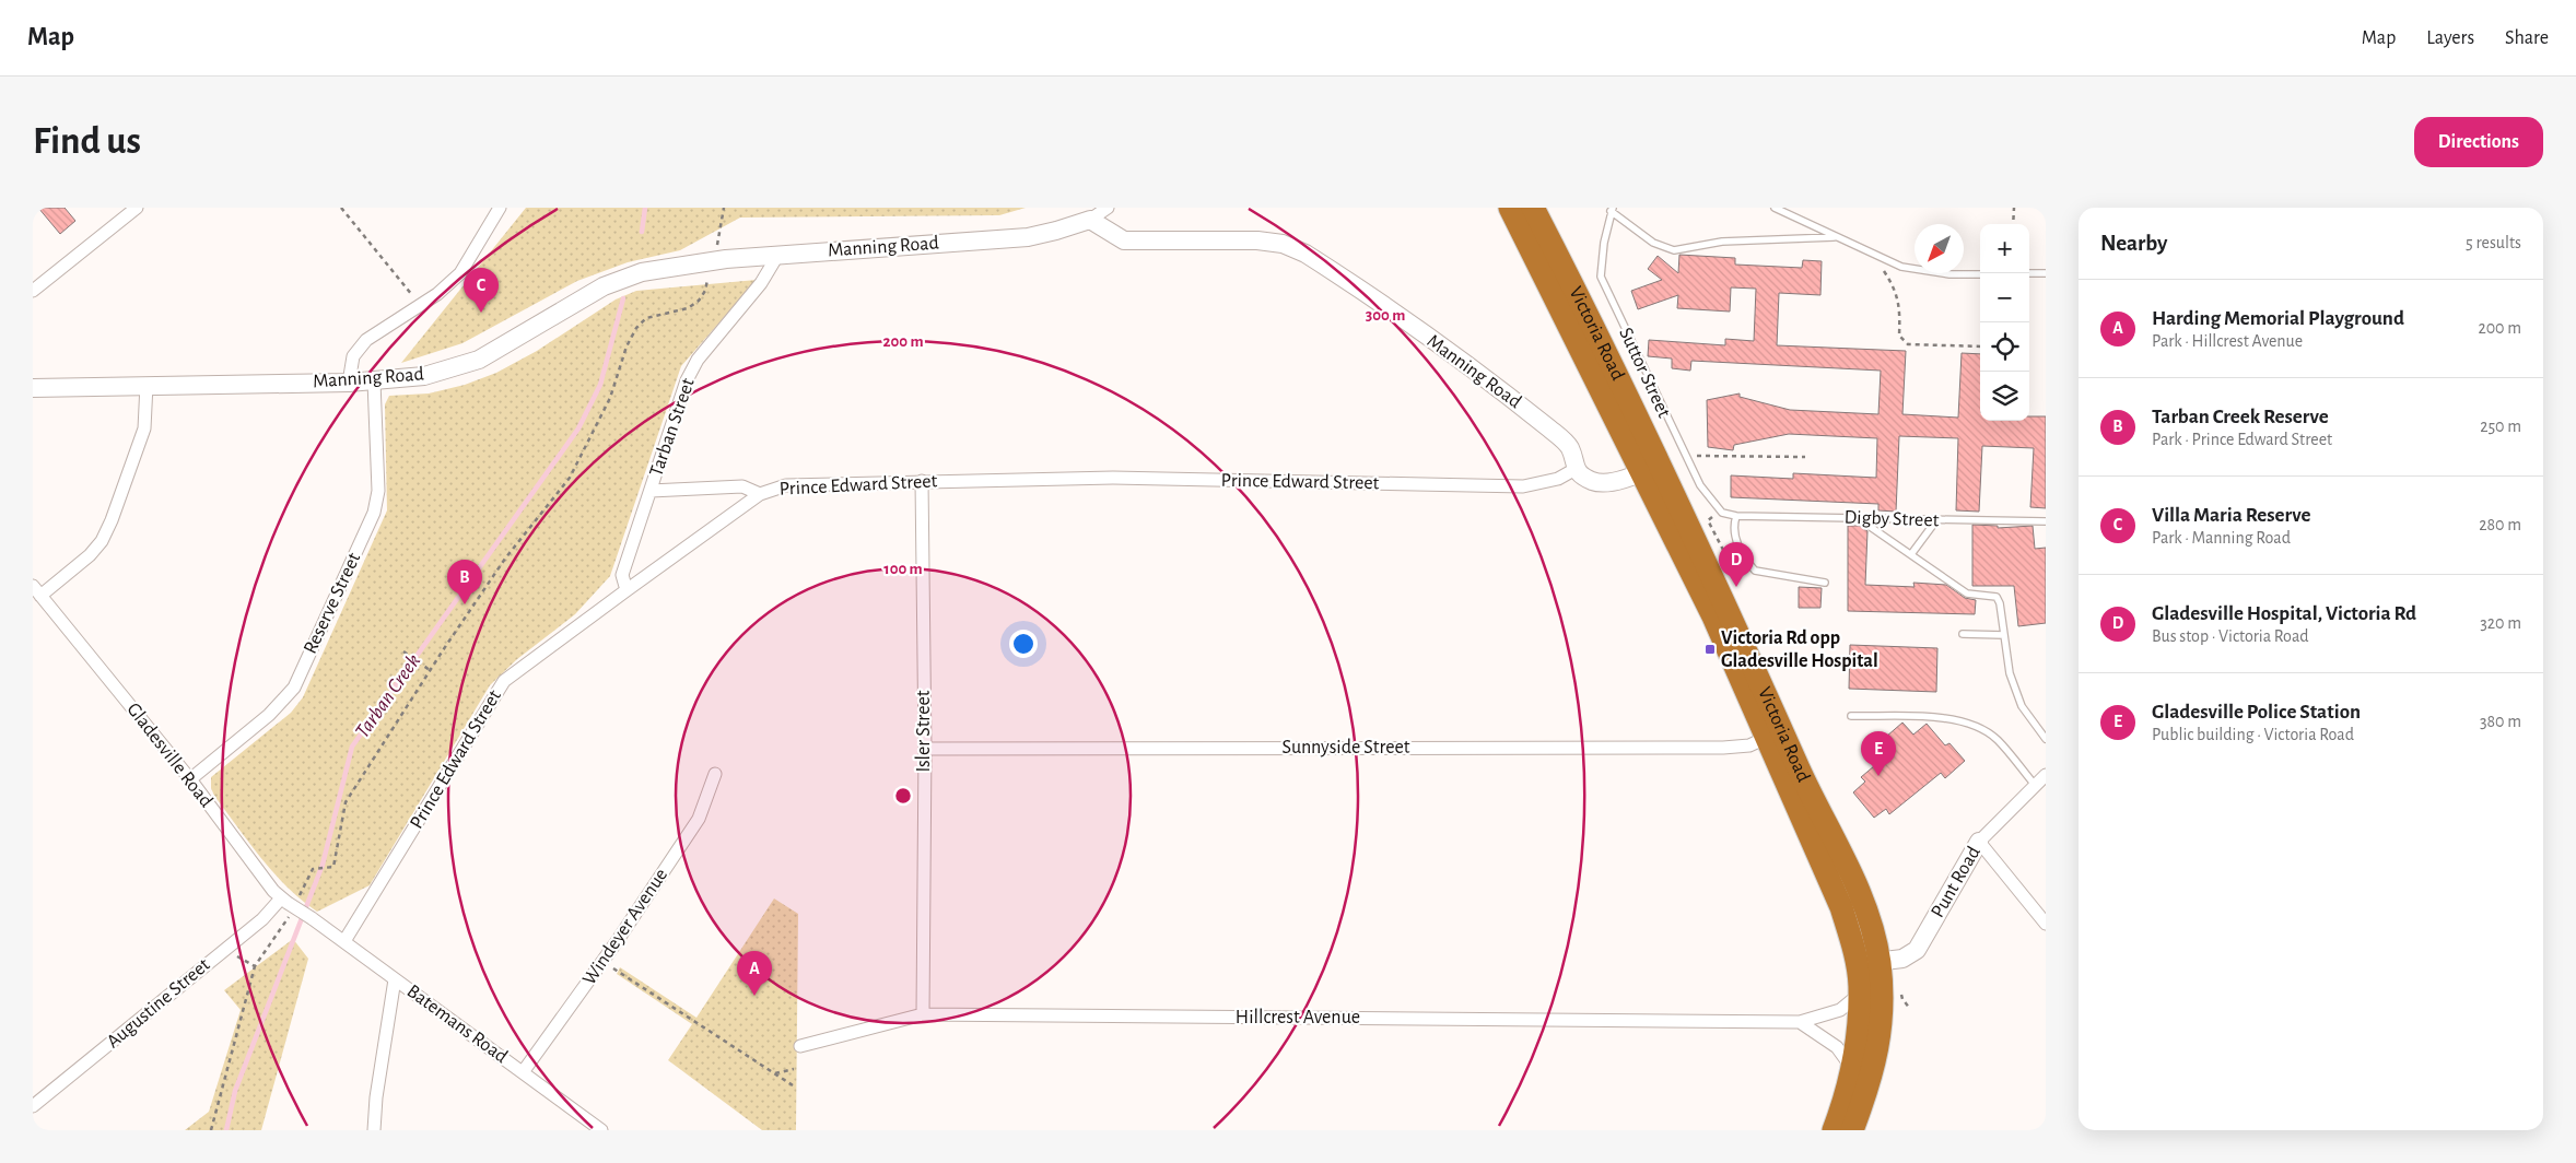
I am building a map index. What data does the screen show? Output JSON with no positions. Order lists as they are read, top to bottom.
{
  "streets": {
    "highway": ["Victoria Road"],
    "street": [
      "Manning Road",
      "Tarban Street",
      "Prince Edward Street",
      "Reserve Street",
      "Isler Street",
      "Sunnyside Street",
      "Gladesville Road",
      "Punt Road",
      "Windeyer Avenue",
      "Augustine Street",
      "Hillcrest Avenue",
      "Batemans Road"
    ],
    "lane": ["Suttor Street", "Digby Street"]
  },
  "crossings": [
    ["Manning Road", "Tarban Street"],
    ["Manning Road", "Prince Edward Street"],
    ["Manning Road", "Reserve Street"],
    ["Victoria Road", "Sunnyside Street"],
    ["Victoria Road", "Punt Road"],
    ["Victoria Road", "Hillcrest Avenue"],
    ["Suttor Street", "Digby Street"],
    ["Tarban Street", "Prince Edward Street"],
    ["Prince Edward Street", "Isler Street"],
    ["Prince Edward Street", "Batemans Road"],
    ["Reserve Street", "Gladesville Road"],
    ["Isler Street", "Sunnyside Street"],
    ["Isler Street", "Hillcrest Avenue"],
    ["Gladesville Road", "Augustine Street"],
    ["Gladesville Road", "Batemans Road"],
    ["Windeyer Avenue", "Batemans Road"]
  ],
  "water": ["Tarban Creek"],
  "places": {
    "transit": ["Victoria Rd opp Gladesville Hospital"]
  },
  "north": "bottom left",
  "page": {
    "header": "Map",
    "nav": ["Map", "Layers", "Share"],
    "buttons": "Directions",
    "title": "Find us",
    "heading": ["Nearby", "5 results"],
    "map_buttons": ["+", "−"],
    "pins": [
      "C",
      "D",
      "B",
      "E",
      "A"
    ],
    "list": [
      {
        "mark": "A",
        "name": "Harding Memorial Playground",
        "note": "Park · Hillcrest Avenue",
        "value": "200 m"
      },
      {
        "mark": "B",
        "name": "Tarban Creek Reserve",
        "note": "Park · Prince Edward Street",
        "value": "250 m"
      },
      {
        "mark": "C",
        "name": "Villa Maria Reserve",
        "note": "Park · Manning Road",
        "value": "280 m"
      },
      {
        "mark": "D",
        "name": "Gladesville Hospital, Victoria Rd",
        "note": "Bus stop · Victoria Road",
        "value": "320 m"
      },
      {
        "mark": "E",
        "name": "Gladesville Police Station",
        "note": "Public building · Victoria Road",
        "value": "380 m"
      }
    ]
  },
  "rings": ["300 m", "200 m", "100 m"]
}
